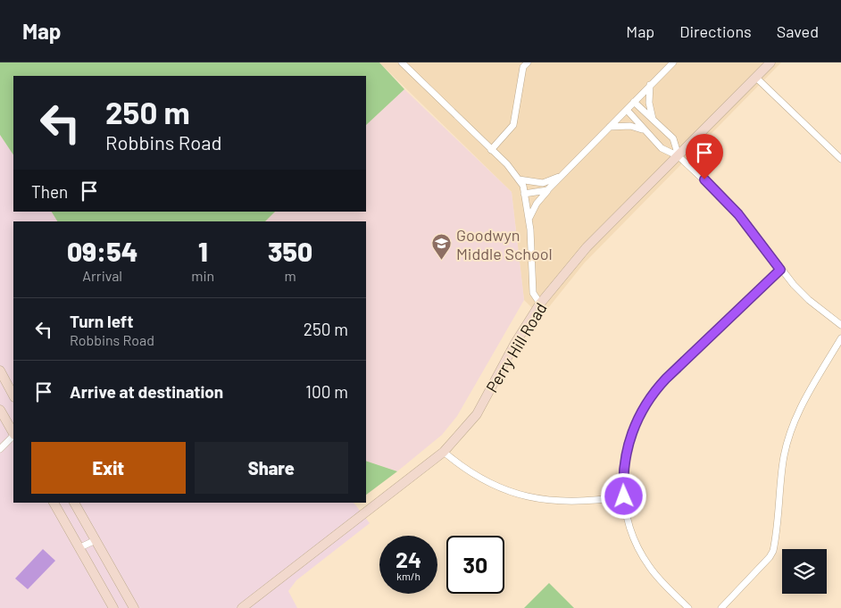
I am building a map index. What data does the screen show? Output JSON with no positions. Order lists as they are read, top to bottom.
{
  "streets": {
    "main road": ["Perry Hill Road"]
  },
  "places": {
    "school or university": ["Goodwyn Middle School"]
  },
  "page": {
    "header": "Map",
    "nav": ["Map", "Directions", "Saved"],
    "turn": ["250 m", "Robbins Road"],
    "then": "Then",
    "eta": [
      "09:54",
      "Arrival",
      "1",
      "min",
      "350",
      "m"
    ],
    "list": [
      {
        "name": "Turn left",
        "note": "Robbins Road",
        "value": "250 m"
      },
      {
        "name": "Arrive at destination",
        "value": "100 m"
      }
    ],
    "buttons": ["Exit", "Share"],
    "speed": "24 km/h",
    "limit": "30"
  }
}
